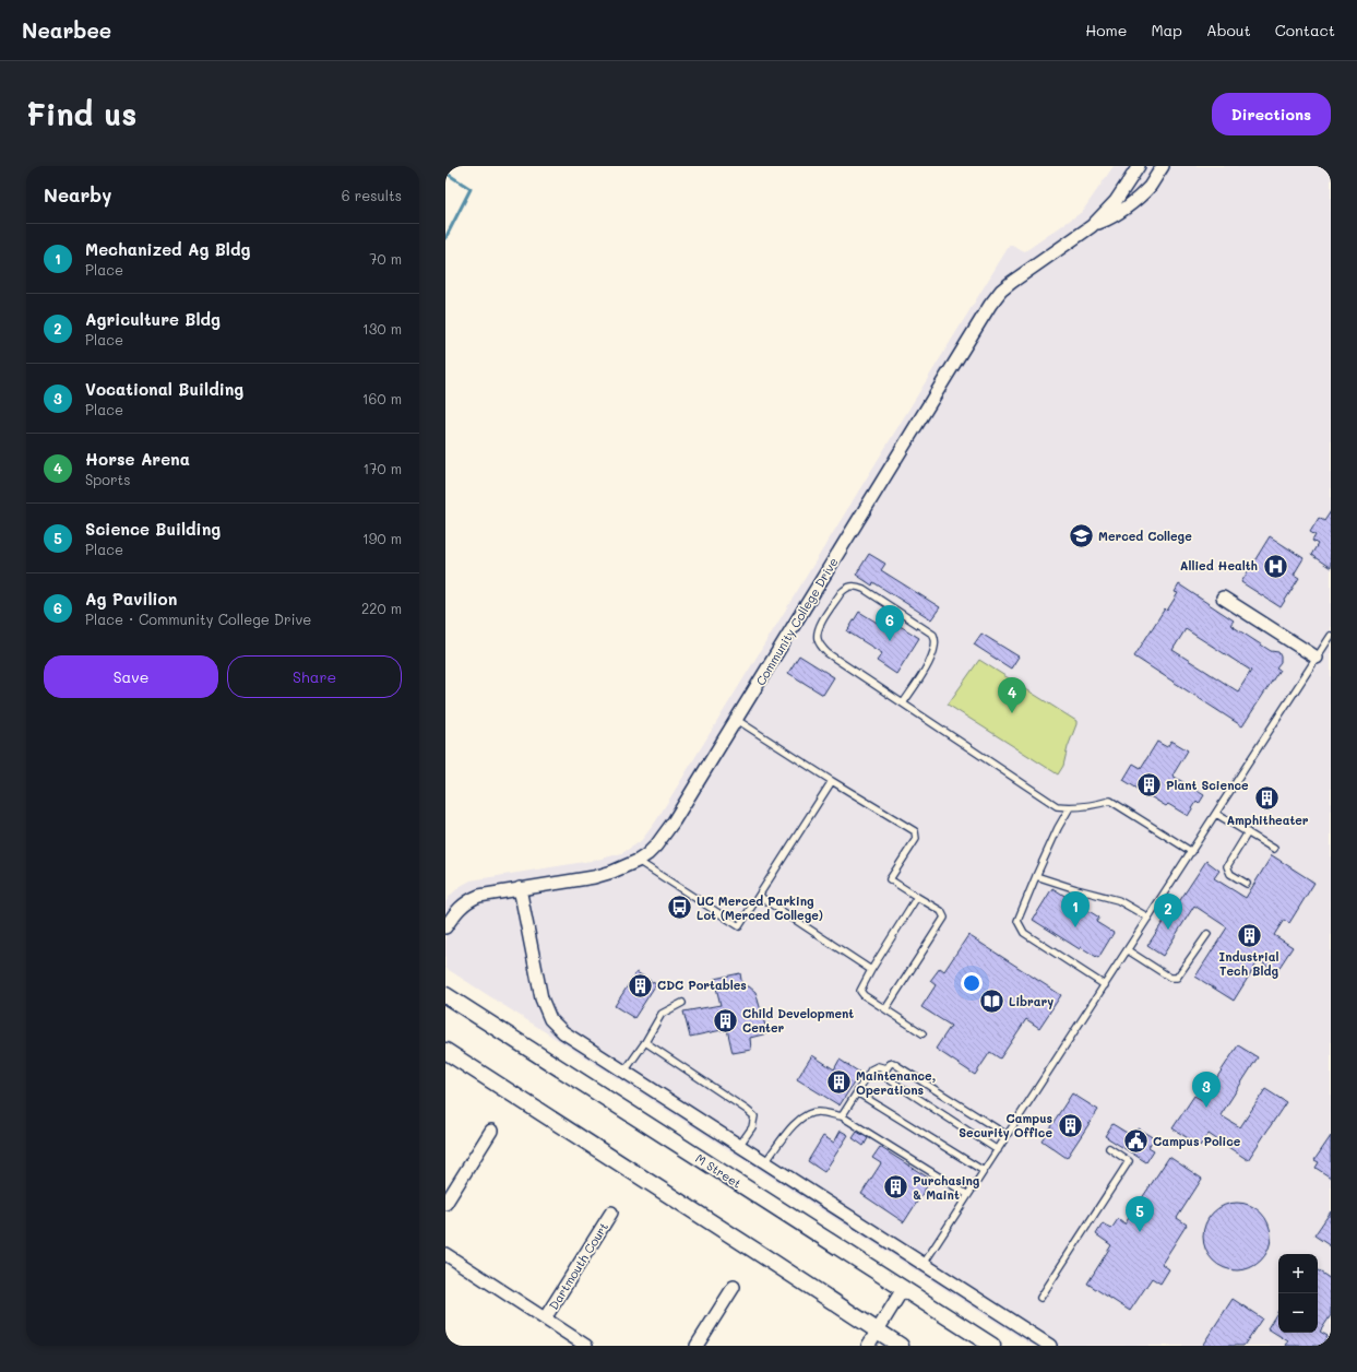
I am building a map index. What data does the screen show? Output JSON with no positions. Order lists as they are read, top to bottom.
{
  "streets": {
    "street": ["Community College Drive", "M Street", "Dartmouth Court"]
  },
  "places": {
    "school or university": ["Merced College"],
    "hospital": ["Allied Health"],
    "building": [
      "Plant Science",
      "Amphitheater",
      "Industrial Tech Bldg",
      "CDC Portables",
      "Child Development Center",
      "Maintenance, Operations",
      "Campus Security Office",
      "Purchasing & Maint"
    ],
    "bus stop": ["UC Merced Parking Lot (Merced College)"],
    "library": ["Library"],
    "public building": ["Campus Police"]
  },
  "page": {
    "header": "Nearbee",
    "nav": [
      "Home",
      "Map",
      "About",
      "Contact"
    ],
    "buttons": [
      "Directions",
      ["Save", "Share"]
    ],
    "title": "Find us",
    "heading": ["Nearby", "6 results"],
    "list": [
      {
        "mark": "1",
        "name": "Mechanized Ag Bldg",
        "note": "Place",
        "value": "70 m"
      },
      {
        "mark": "2",
        "name": "Agriculture Bldg",
        "note": "Place",
        "value": "130 m"
      },
      {
        "mark": "3",
        "name": "Vocational Building",
        "note": "Place",
        "value": "160 m"
      },
      {
        "mark": "4",
        "name": "Horse Arena",
        "note": "Sports",
        "value": "170 m"
      },
      {
        "mark": "5",
        "name": "Science Building",
        "note": "Place",
        "value": "190 m"
      },
      {
        "mark": "6",
        "name": "Ag Pavilion",
        "note": "Place · Community College Drive",
        "value": "220 m"
      }
    ],
    "pins": [
      "6",
      "4",
      "1",
      "2",
      "3",
      "5"
    ],
    "map_buttons": ["+", "−"]
  }
}
